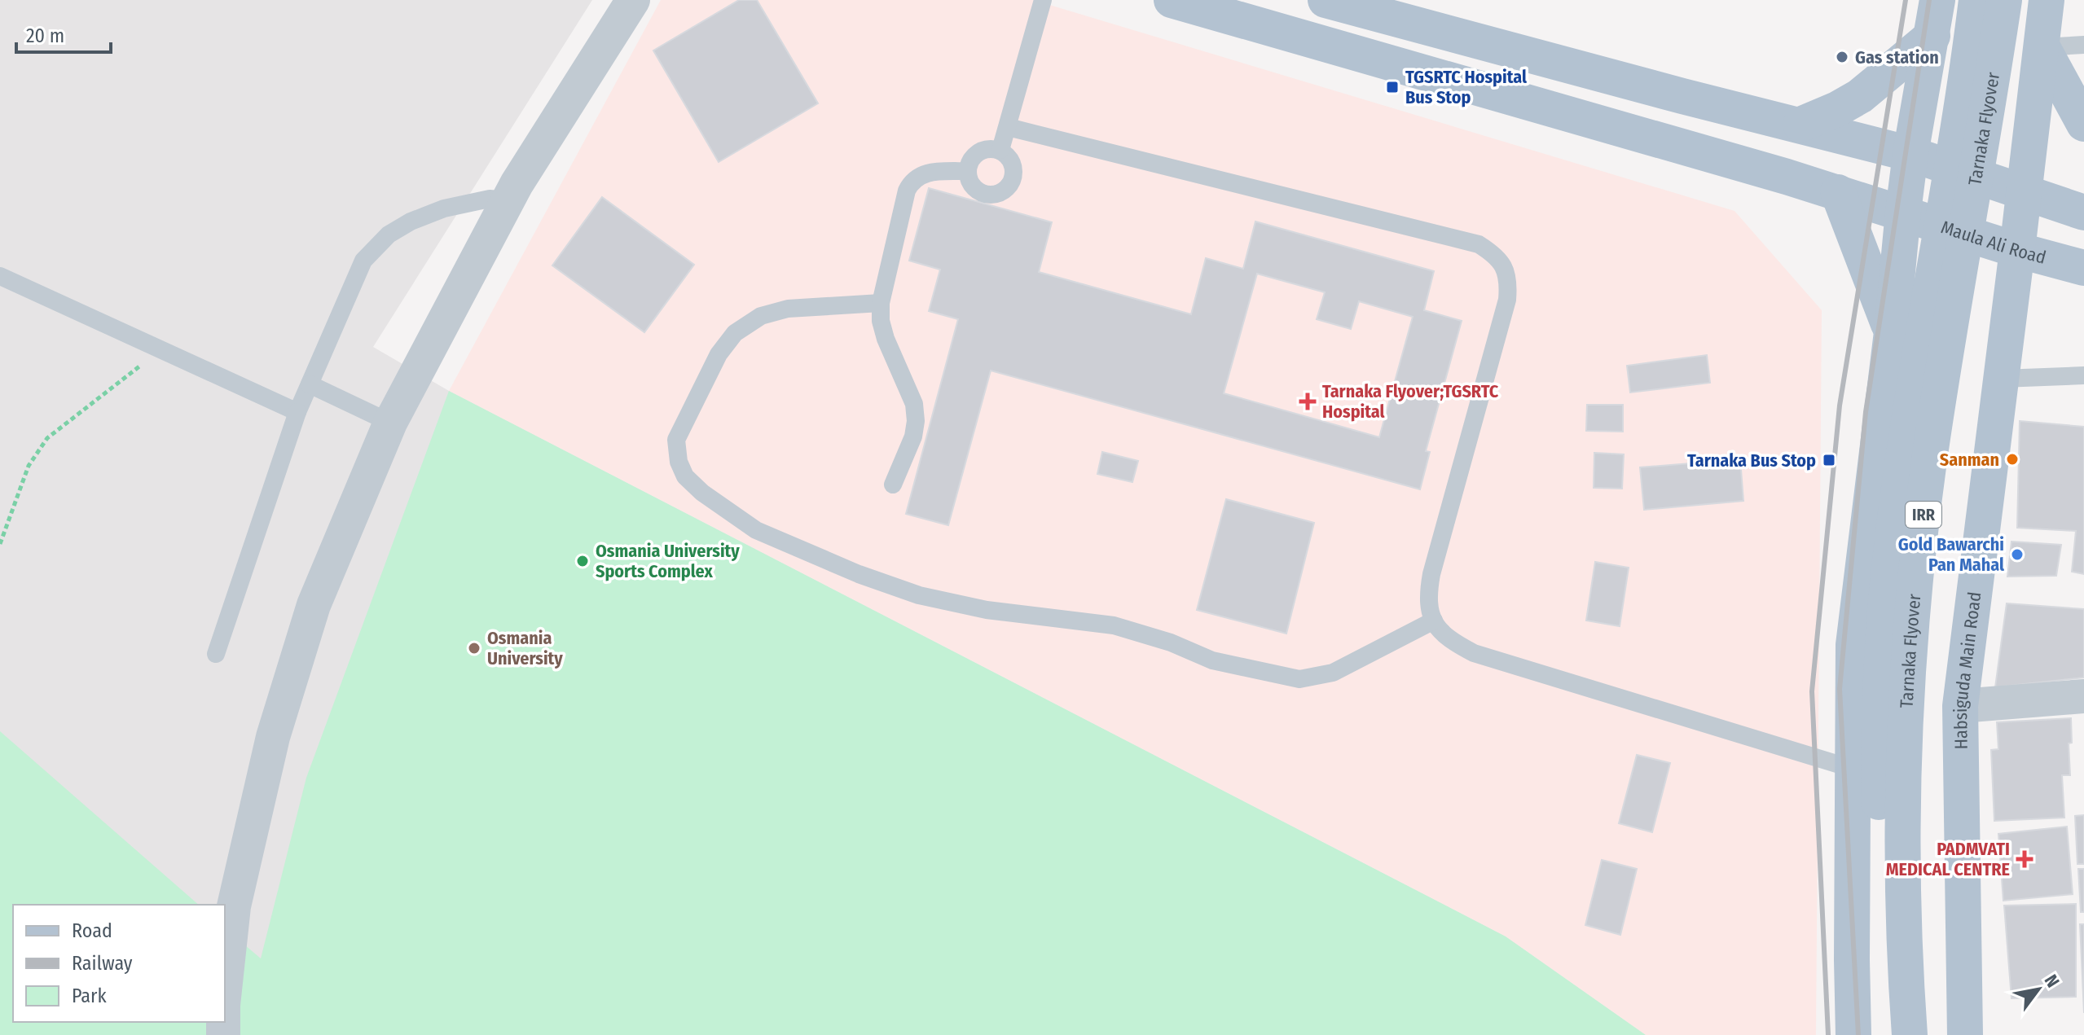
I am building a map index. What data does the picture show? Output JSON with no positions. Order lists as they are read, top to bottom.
{
  "streets": {
    "main road": [
      "Tarnaka Flyover",
      "Maula Ali Road",
      "IRR",
      "Habsiguda Main Road"
    ]
  },
  "crossings": [
    ["Maula Ali Road", "Habsiguda Main Road"]
  ],
  "places": {
    "other": [
      "Gas station",
      "Sanman",
      "Gold Bawarchi Pan Mahal",
      "Osmania University Sports Complex",
      "Osmania University"
    ],
    "transit": ["TGSRTC Hospital Bus Stop", "Tarnaka Bus Stop"],
    "health": ["Tarnaka Flyover;TGSRTC Hospital", "PADMVATI MEDICAL CENTRE"]
  },
  "legend": ["Road", "Railway", "Park"],
  "scale_bar": "20 m",
  "north": "top right"
}
